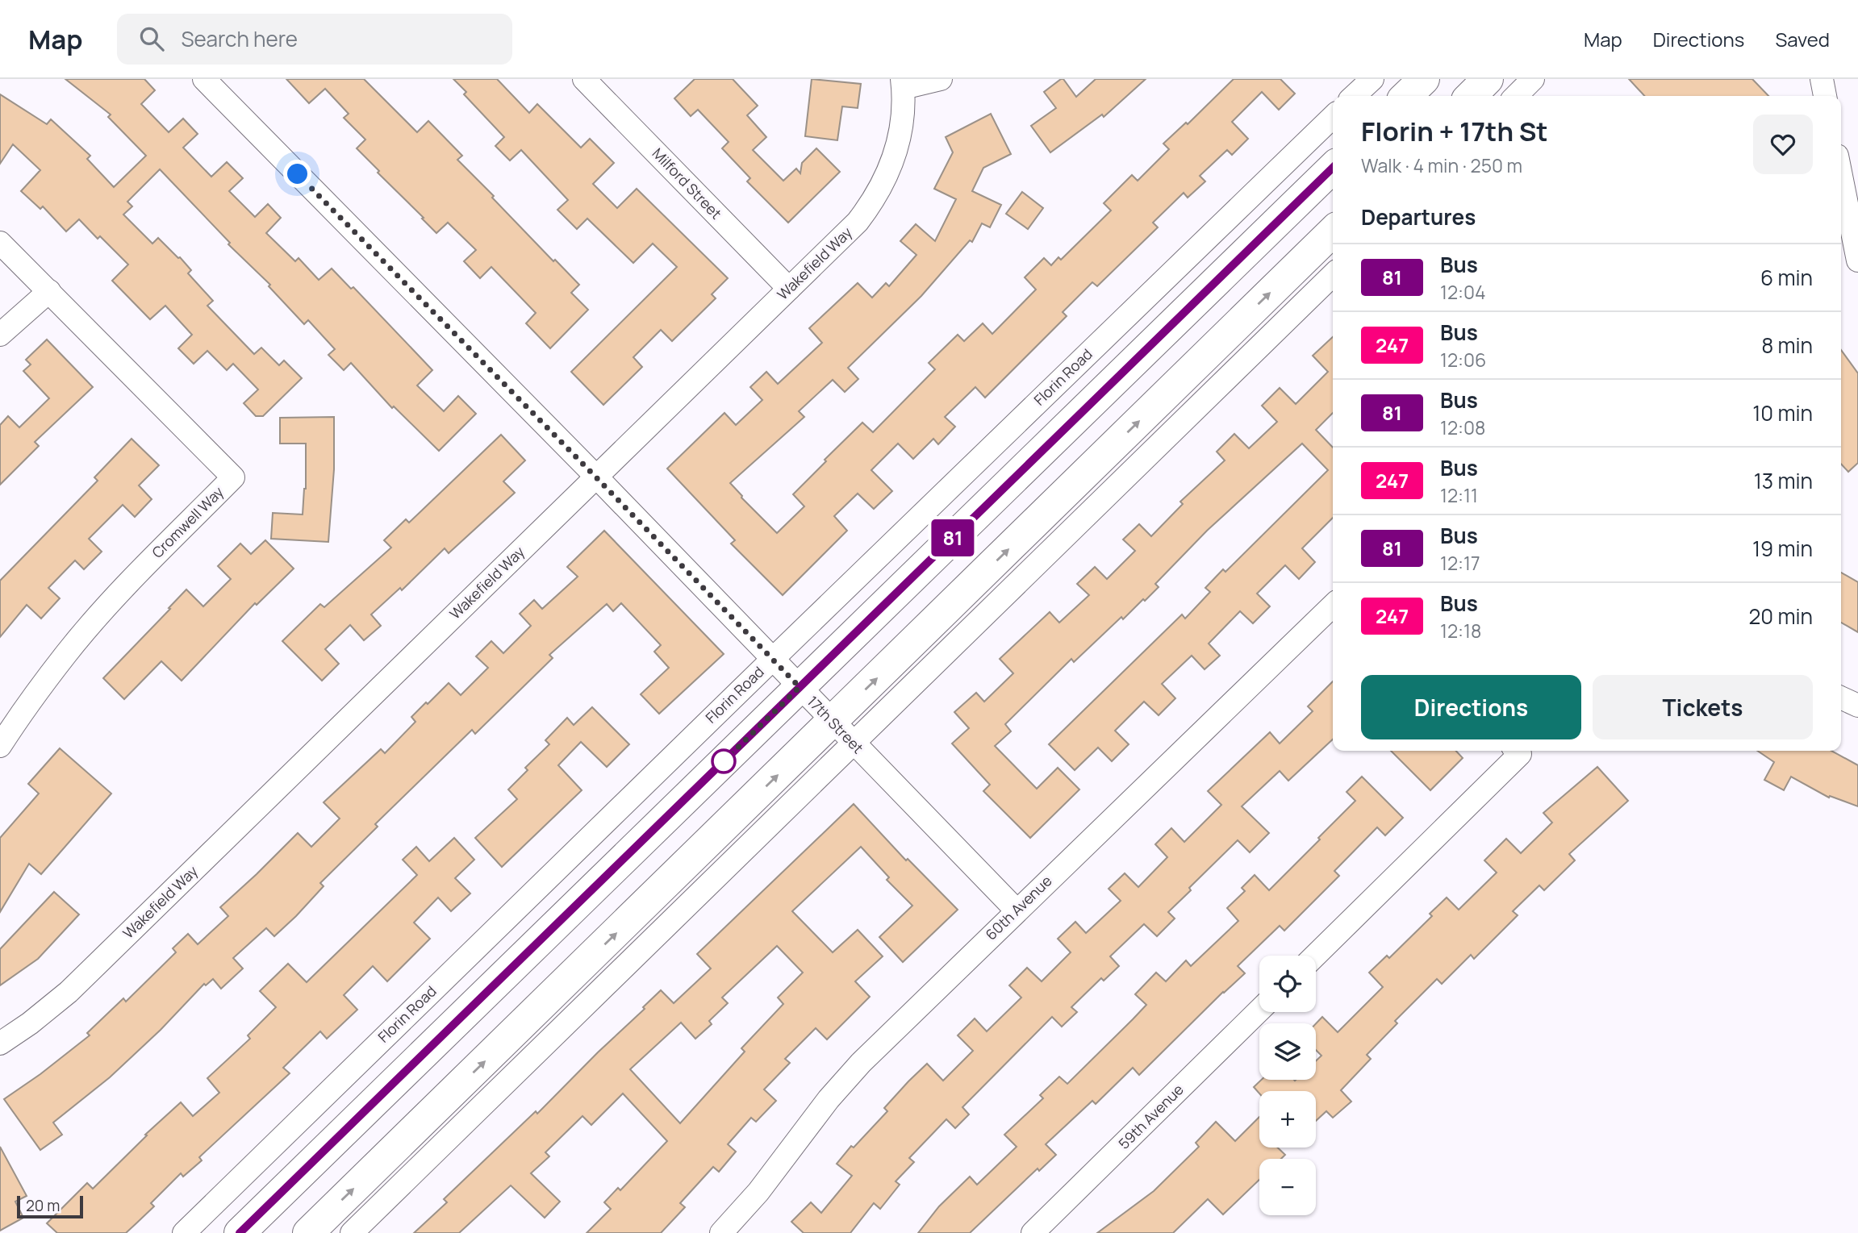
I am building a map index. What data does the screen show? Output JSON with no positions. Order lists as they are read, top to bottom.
{
  "streets": {
    "street": [
      "Milford Street",
      "Wakefield Way",
      "Florin Road",
      "Cromwell Way",
      "17th Street",
      "60th Avenue",
      "59th Avenue"
    ]
  },
  "crossings": [
    ["Milford Street", "Wakefield Way"],
    ["Wakefield Way", "17th Street"],
    ["Florin Road", "17th Street"],
    ["17th Street", "60th Avenue"]
  ],
  "lines": ["bus line 81"],
  "scale_bar": "20 m",
  "page": {
    "header": "Map",
    "search": "Search here",
    "nav": ["Map", "Directions", "Saved"],
    "on_map": "81",
    "heading": [
      ["Florin + 17th St", "Walk · 4 min · 250 m"],
      "Departures"
    ],
    "list": [
      {
        "mark": "81",
        "name": "Bus",
        "note": "12:04",
        "value": "6 min"
      },
      {
        "mark": "247",
        "name": "Bus",
        "note": "12:06",
        "value": "8 min"
      },
      {
        "mark": "81",
        "name": "Bus",
        "note": "12:08",
        "value": "10 min"
      },
      {
        "mark": "247",
        "name": "Bus",
        "note": "12:11",
        "value": "13 min"
      },
      {
        "mark": "81",
        "name": "Bus",
        "note": "12:17",
        "value": "19 min"
      },
      {
        "mark": "247",
        "name": "Bus",
        "note": "12:18",
        "value": "20 min"
      }
    ],
    "buttons": ["Directions", "Tickets"],
    "map_buttons": ["+", "−"],
    "scale": "20 m"
  }
}
